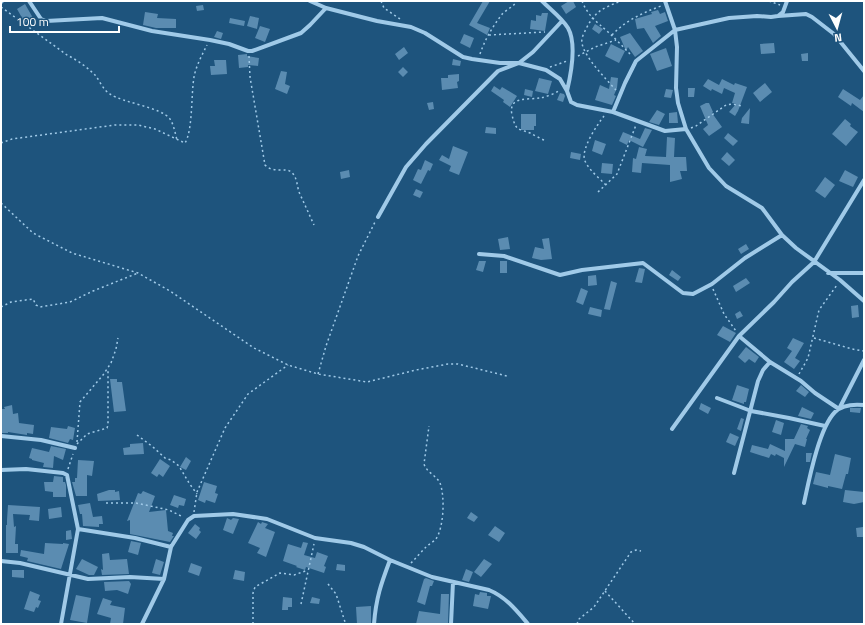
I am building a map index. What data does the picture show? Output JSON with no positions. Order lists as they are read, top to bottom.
{
  "scale_bar": "100 m",
  "north": "bottom"
}
